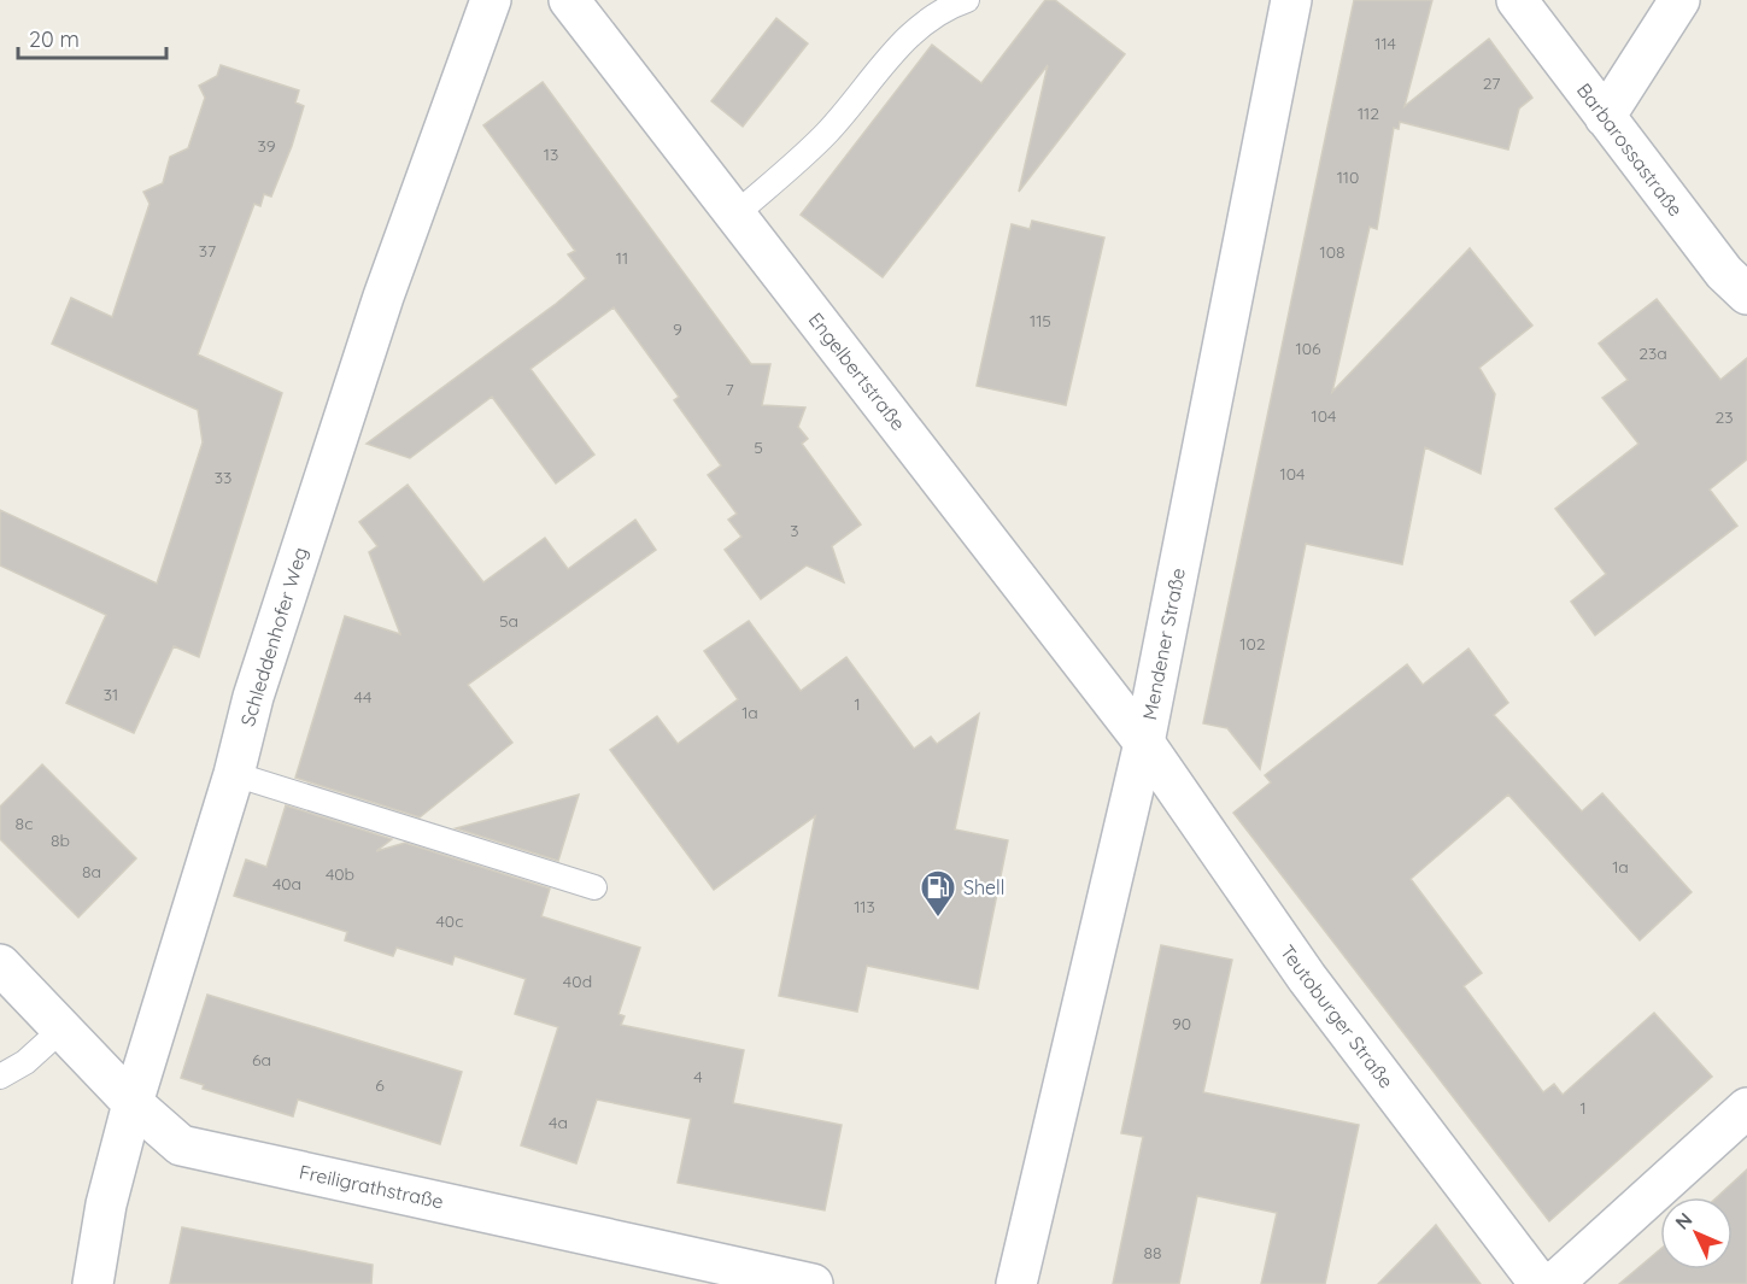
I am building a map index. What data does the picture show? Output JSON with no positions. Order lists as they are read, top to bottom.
{
  "streets": {
    "street": [
      "Barbarossastraße",
      "Engelbertstraße",
      "Schleddenhofer Weg",
      "Mendener Straße",
      "Teutoburger Straße",
      "Freiligrathstraße"
    ]
  },
  "crossings": [
    ["Engelbertstraße", "Mendener Straße"],
    ["Engelbertstraße", "Teutoburger Straße"],
    ["Schleddenhofer Weg", "Freiligrathstraße"],
    ["Mendener Straße", "Teutoburger Straße"]
  ],
  "places": {
    "fuel station": ["Shell"]
  },
  "house_numbers": [
    "114",
    "27",
    "112",
    "39",
    "13",
    "110",
    "37",
    "108",
    "11",
    "115",
    "9",
    "106",
    "23a",
    "7",
    "104",
    "23",
    "5",
    "104",
    "33",
    "3",
    "5a",
    "102",
    "31",
    "44",
    "1",
    "1a",
    "8c",
    "8b",
    "1a",
    "8a",
    "40b",
    "40a",
    "113",
    "40c",
    "40d",
    "90",
    "6a",
    "4",
    "6",
    "1",
    "4a",
    "88"
  ],
  "scale_bar": "20 m",
  "north": "top left"
}
